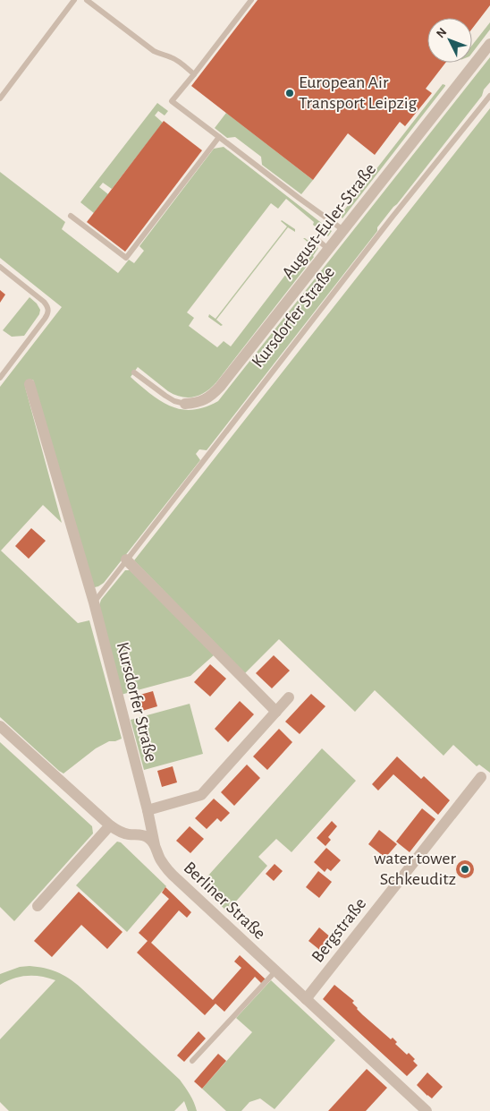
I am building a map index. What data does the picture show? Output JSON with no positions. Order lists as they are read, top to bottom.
{
  "streets": {
    "street": [
      "August-Euler-Straße",
      "Kursdorfer Straße",
      "Berliner Straße",
      "Bergstraße"
    ]
  },
  "crossings": [
    ["Kursdorfer Straße", "Berliner Straße"],
    ["Berliner Straße", "Bergstraße"]
  ],
  "places": ["European Air Transport Leipzig", "water tower Schkeuditz"],
  "north": "top left"
}
